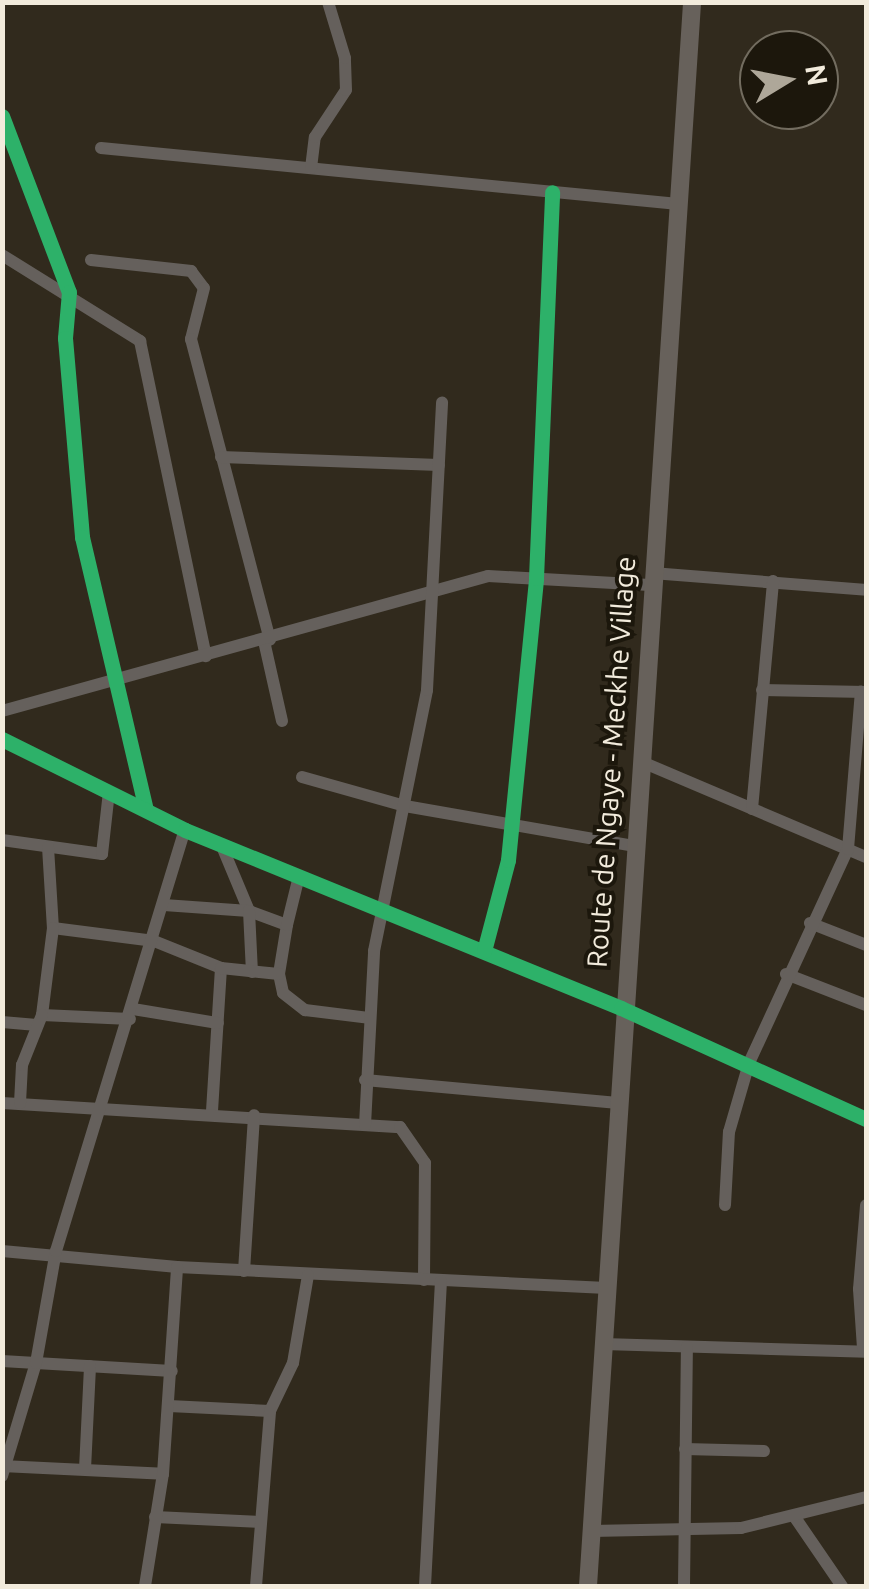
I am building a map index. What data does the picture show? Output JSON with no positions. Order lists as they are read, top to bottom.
{
  "streets": {
    "main road": ["Route de Ngaye - Meckhe Village"]
  },
  "north": "right"
}
